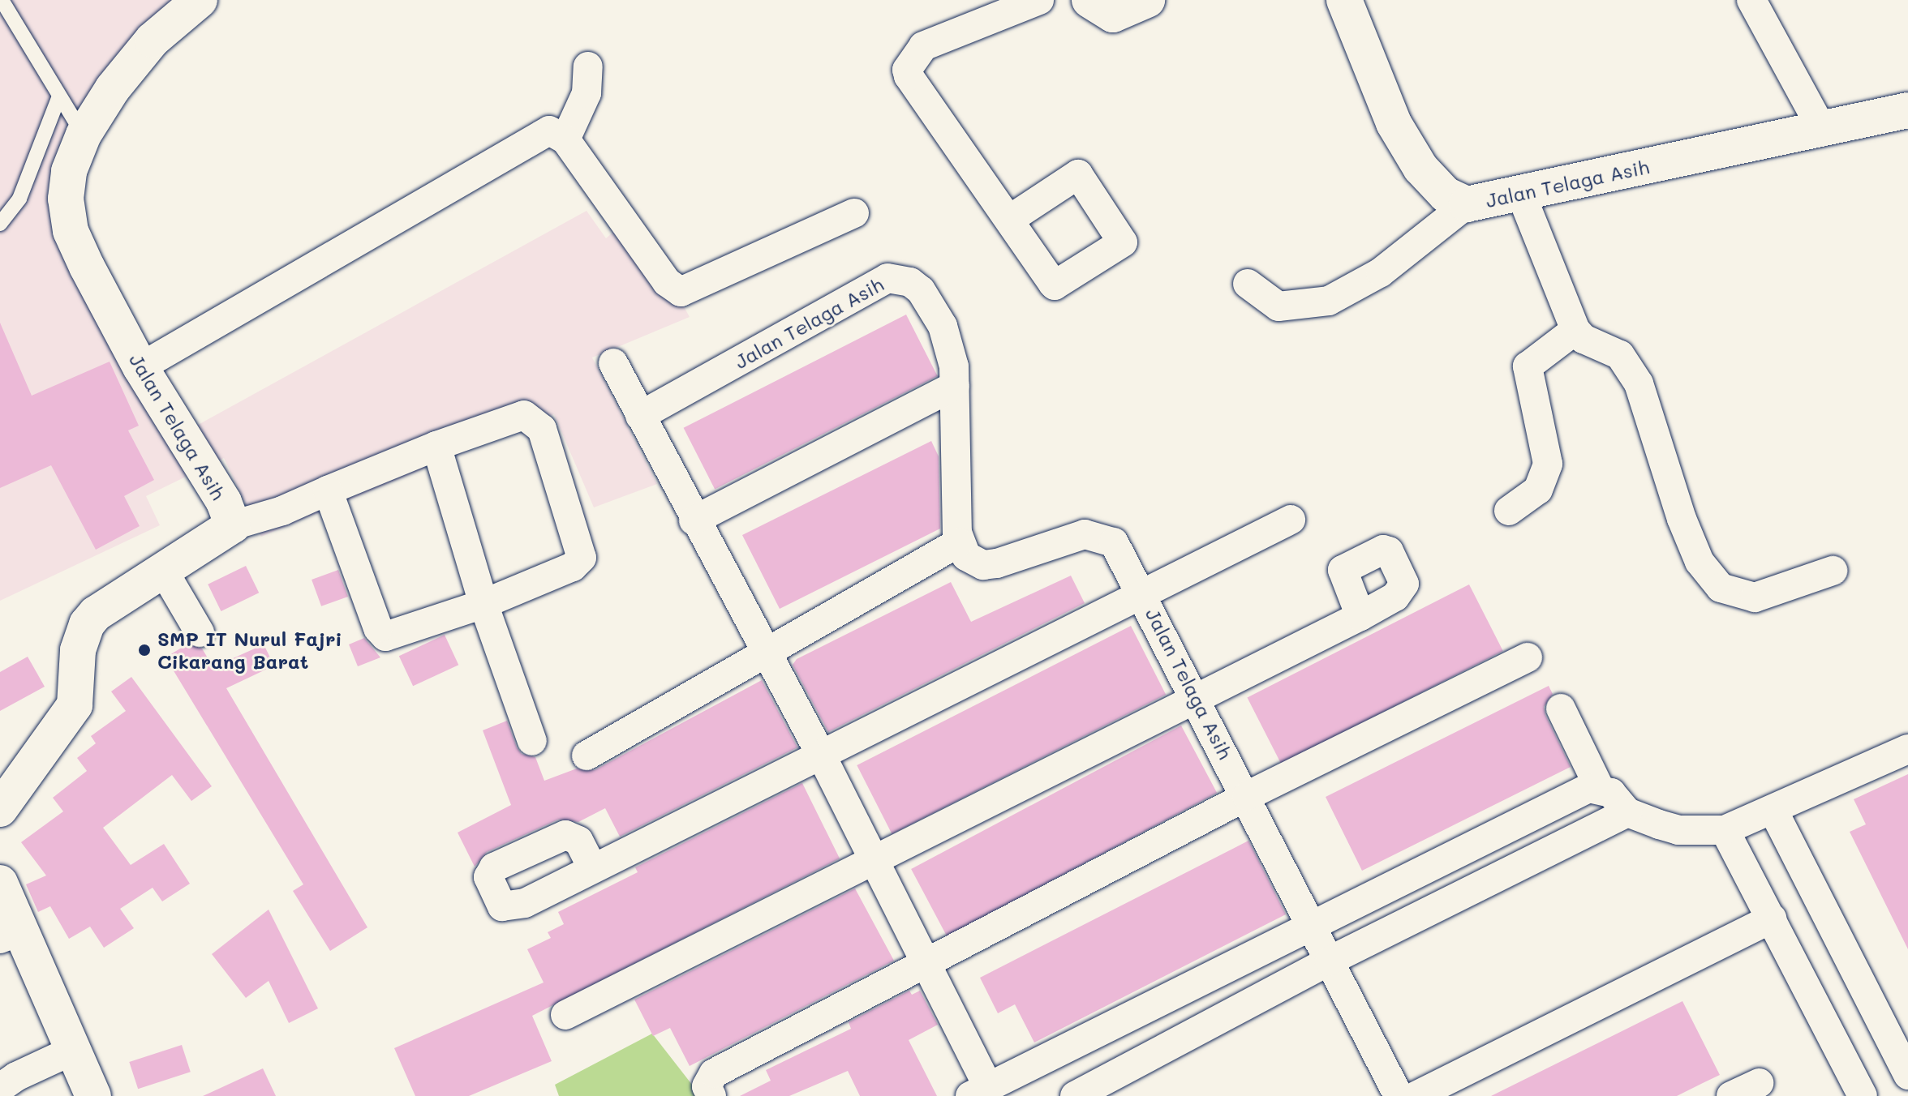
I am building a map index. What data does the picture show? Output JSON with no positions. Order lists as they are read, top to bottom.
{
  "streets": {
    "street": ["Jalan Telaga Asih"]
  },
  "places": ["SMP IT Nurul Fajri Cikarang Barat"]
}
